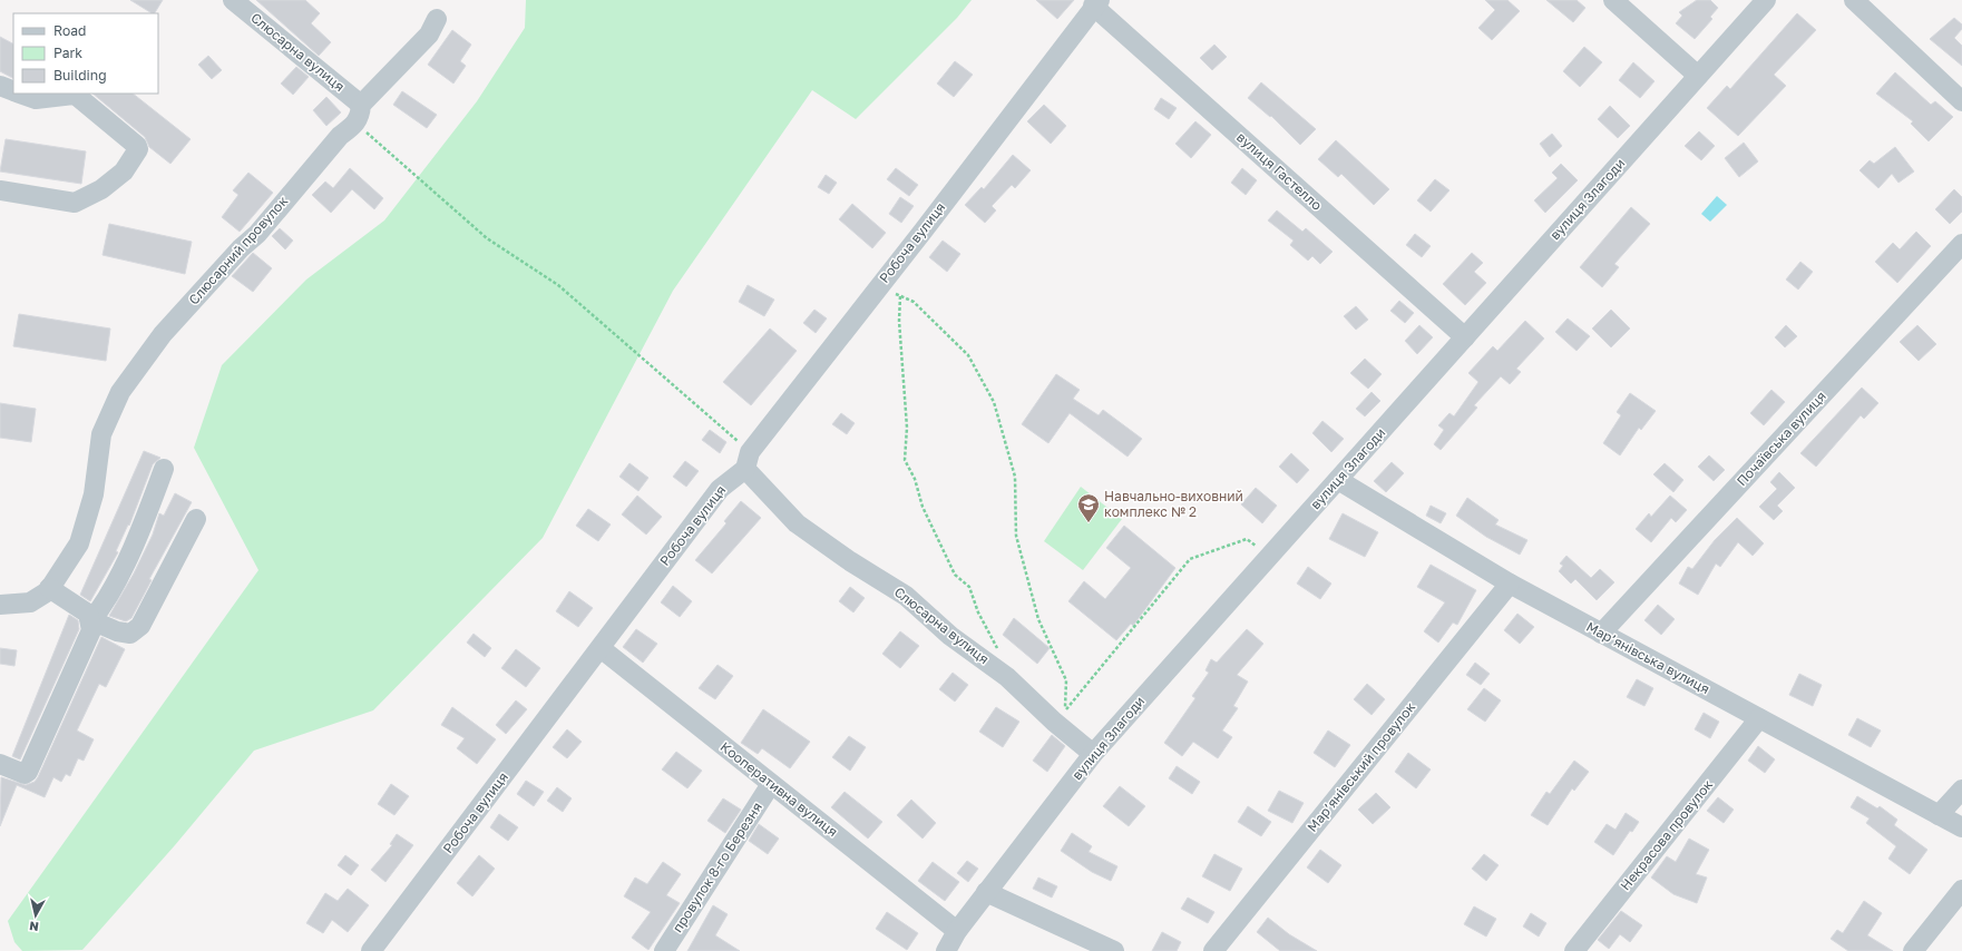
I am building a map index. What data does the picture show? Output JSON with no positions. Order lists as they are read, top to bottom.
{
  "streets": {
    "street": [
      "Слюсарна вулиця",
      "вулиця Гастелло",
      "вулиця Злагоди",
      "Робоча вулиця",
      "Слюсарний провулок",
      "Почаївська вулиця",
      "Мар’янівська вулиця",
      "Мар’янівський провулок",
      "Кооперативна вулиця",
      "Некрасова провулок",
      "провулок 8-го Березня"
    ]
  },
  "crossings": [
    ["Слюсарна вулиця", "вулиця Злагоди"],
    ["Слюсарна вулиця", "Робоча вулиця"],
    ["Слюсарна вулиця", "Слюсарний провулок"],
    ["вулиця Гастелло", "вулиця Злагоди"],
    ["вулиця Гастелло", "Робоча вулиця"],
    ["вулиця Злагоди", "Мар’янівська вулиця"],
    ["вулиця Злагоди", "Кооперативна вулиця"],
    ["Робоча вулиця", "Кооперативна вулиця"],
    ["Почаївська вулиця", "Мар’янівська вулиця"],
    ["Мар’янівська вулиця", "Мар’янівський провулок"],
    ["Мар’янівська вулиця", "Некрасова провулок"],
    ["Кооперативна вулиця", "провулок 8-го Березня"]
  ],
  "places": {
    "school or university": ["Навчально-виховний комплекс № 2"]
  },
  "legend": ["Road", "Park", "Building"],
  "north": "bottom"
}
